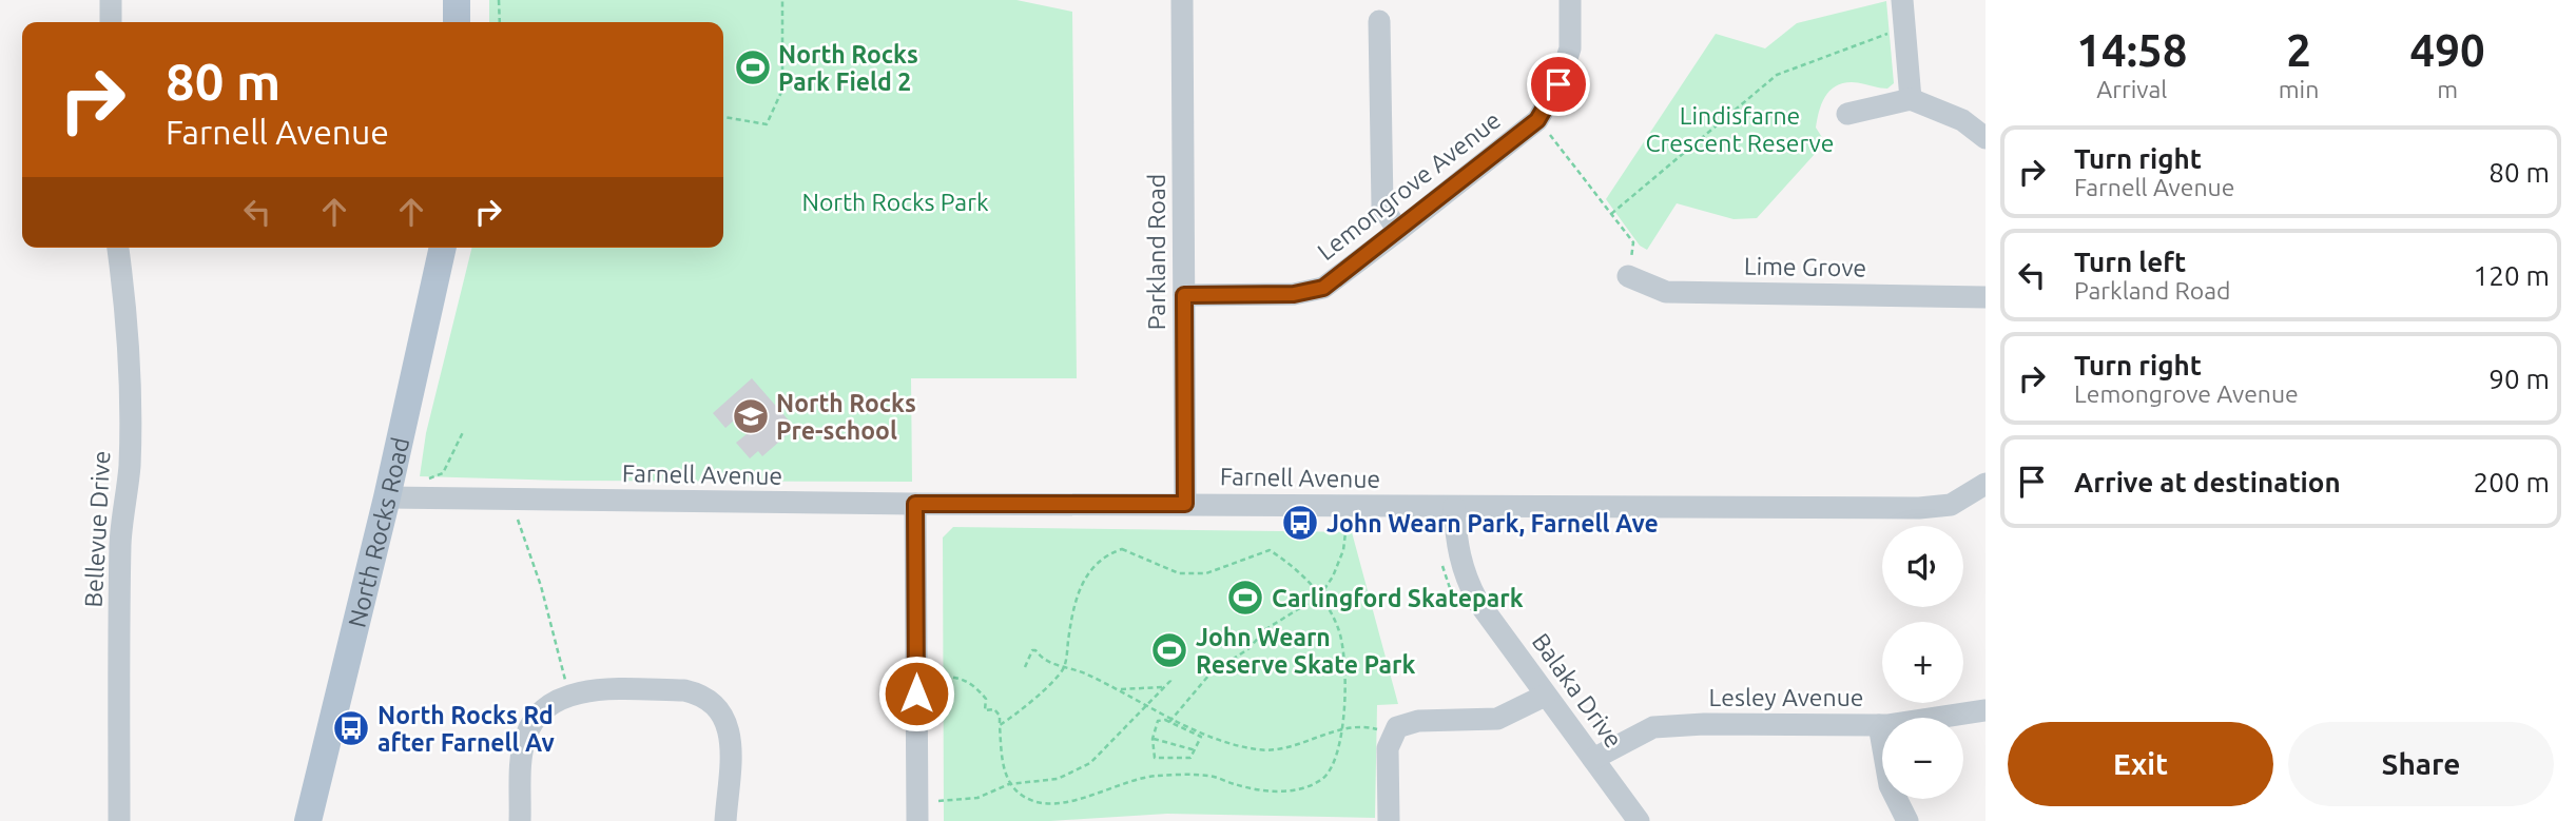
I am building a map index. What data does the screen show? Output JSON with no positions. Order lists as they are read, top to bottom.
{
  "streets": {
    "main road": ["North Rocks Road"],
    "street": [
      "Lemongrove Avenue",
      "Parkland Road",
      "Lime Grove",
      "Farnell Avenue",
      "Bellevue Drive",
      "Balaka Drive",
      "Lesley Avenue"
    ]
  },
  "crossings": [
    ["Lemongrove Avenue", "Parkland Road"],
    ["Parkland Road", "Farnell Avenue"],
    ["Farnell Avenue", "North Rocks Road"],
    ["Farnell Avenue", "Balaka Drive"],
    ["Balaka Drive", "Lesley Avenue"]
  ],
  "parks": ["Lindisfarne Crescent Reserve", "North Rocks Park"],
  "places": {
    "sports": ["North Rocks Park Field 2", "Carlingford Skatepark", "John Wearn Reserve Skate Park"],
    "school or university": ["North Rocks Pre-school"],
    "bus stop": ["John Wearn Park, Farnell Ave", "North Rocks Rd after Farnell Av"]
  },
  "page": {
    "eta": [
      "14:58",
      "Arrival",
      "2",
      "min",
      "490",
      "m"
    ],
    "turn": ["80 m", "Farnell Avenue"],
    "list": [
      {
        "name": "Turn right",
        "note": "Farnell Avenue",
        "value": "80 m"
      },
      {
        "name": "Turn left",
        "note": "Parkland Road",
        "value": "120 m"
      },
      {
        "name": "Turn right",
        "note": "Lemongrove Avenue",
        "value": "90 m"
      },
      {
        "name": "Arrive at destination",
        "value": "200 m"
      }
    ],
    "map_buttons": ["+", "−"],
    "buttons": ["Exit", "Share"]
  }
}
